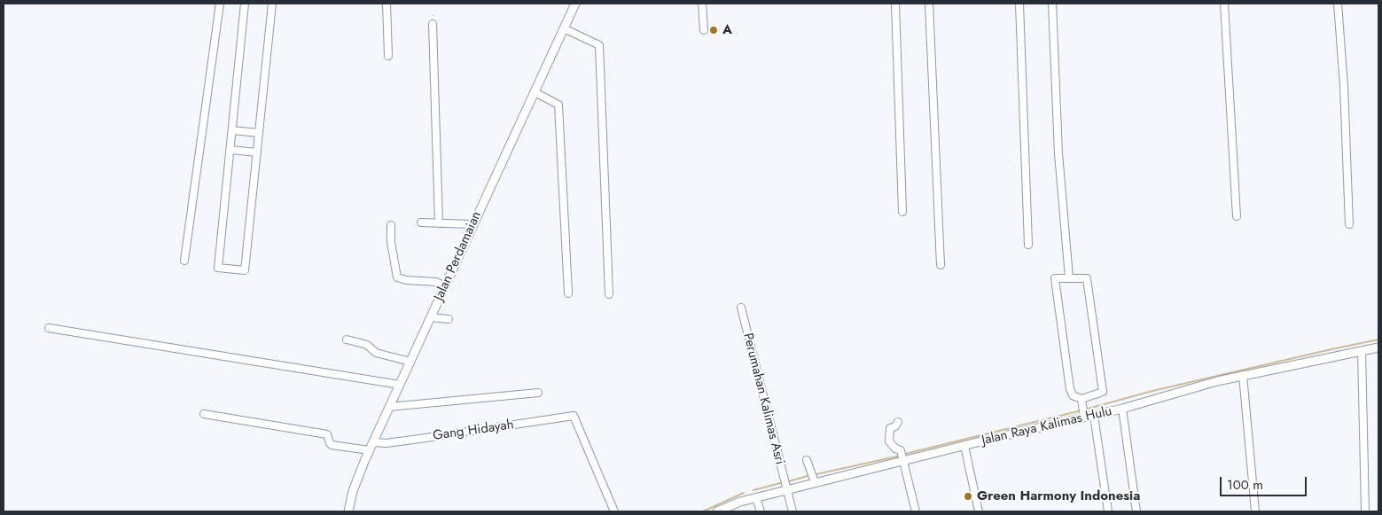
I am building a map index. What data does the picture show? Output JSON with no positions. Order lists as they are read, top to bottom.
{
  "streets": {
    "street": [
      "Jalan Perdamaian",
      "Perumahan Kalimas Asri",
      "Jalan Raya Kalimas Hulu",
      "Gang Hidayah"
    ]
  },
  "crossings": [
    ["Jalan Perdamaian", "Gang Hidayah"],
    ["Perumahan Kalimas Asri", "Jalan Raya Kalimas Hulu"]
  ],
  "places": ["A", "Green Harmony Indonesia"],
  "scale_bar": "100 m"
}
